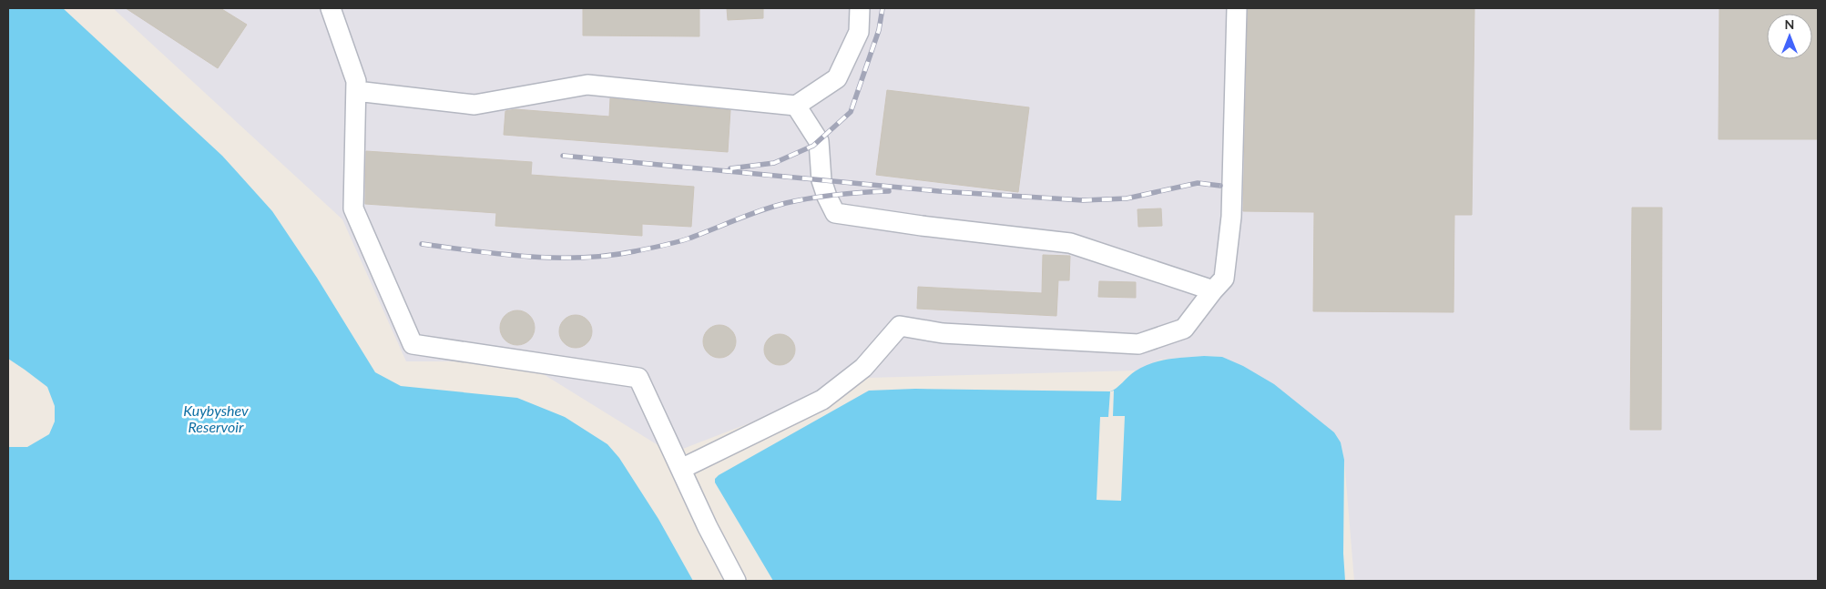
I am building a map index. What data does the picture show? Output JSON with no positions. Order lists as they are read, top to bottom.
{
  "water": ["Kuybyshev Reservoir"],
  "north": "top"
}
